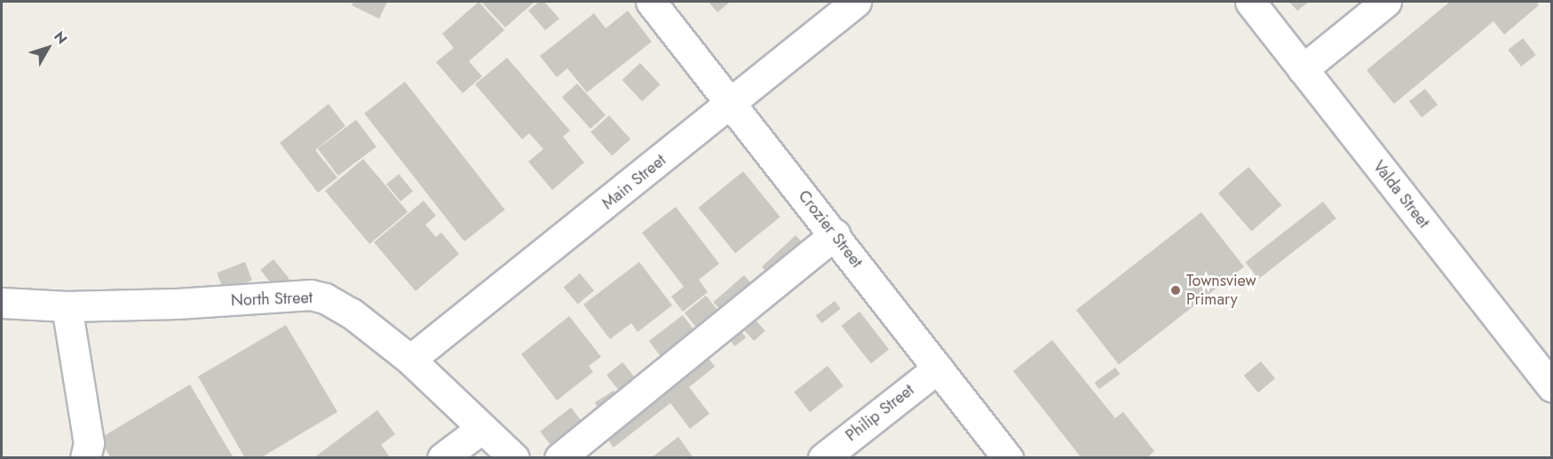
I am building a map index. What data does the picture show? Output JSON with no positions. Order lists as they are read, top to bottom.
{
  "streets": {
    "street": [
      "Main Street",
      "Valda Street",
      "Crozier Street",
      "North Street",
      "Philip Street"
    ]
  },
  "crossings": [
    ["Main Street", "Crozier Street"],
    ["Main Street", "North Street"],
    ["Crozier Street", "Philip Street"]
  ],
  "places": ["Townsview Primary"],
  "north": "top right"
}
